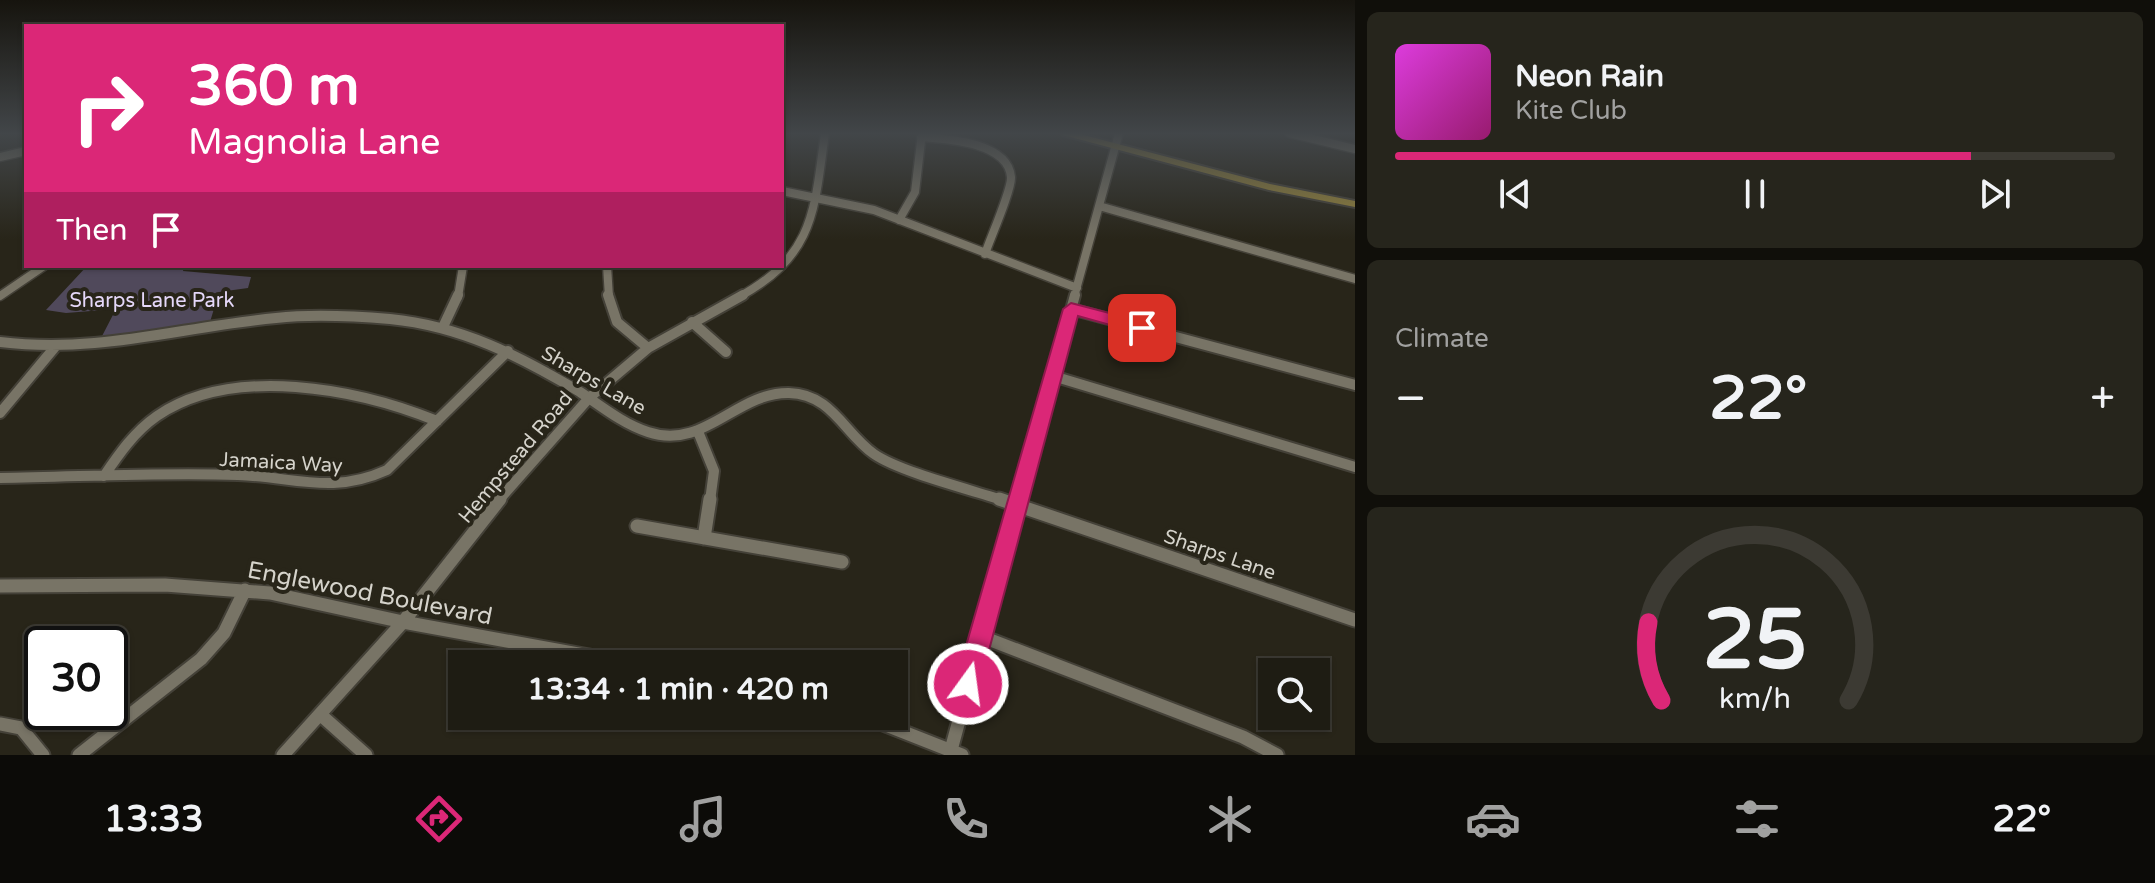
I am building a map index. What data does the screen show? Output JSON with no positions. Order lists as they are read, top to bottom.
{
  "streets": {
    "street": [
      "Sharps Lane",
      "Hempstead Road",
      "Jamaica Way",
      "Englewood Boulevard"
    ]
  },
  "crossings": [
    ["Sharps Lane", "Hempstead Road"],
    ["Sharps Lane", "Jamaica Way"],
    ["Hempstead Road", "Englewood Boulevard"]
  ],
  "parks": ["Sharps Lane Park"],
  "page": {
    "turn": ["360 m", "Magnolia Lane"],
    "song": ["Neon Rain", "Kite Club"],
    "then": "Then",
    "tile": "Climate",
    "heat": ["−", "22°", "+"],
    "limit": "30",
    "trip": "13:34 · 1 min · 420 m",
    "tabs": ["13:33", "22°"],
    "gauge": ["25", "km/h"]
  }
}
